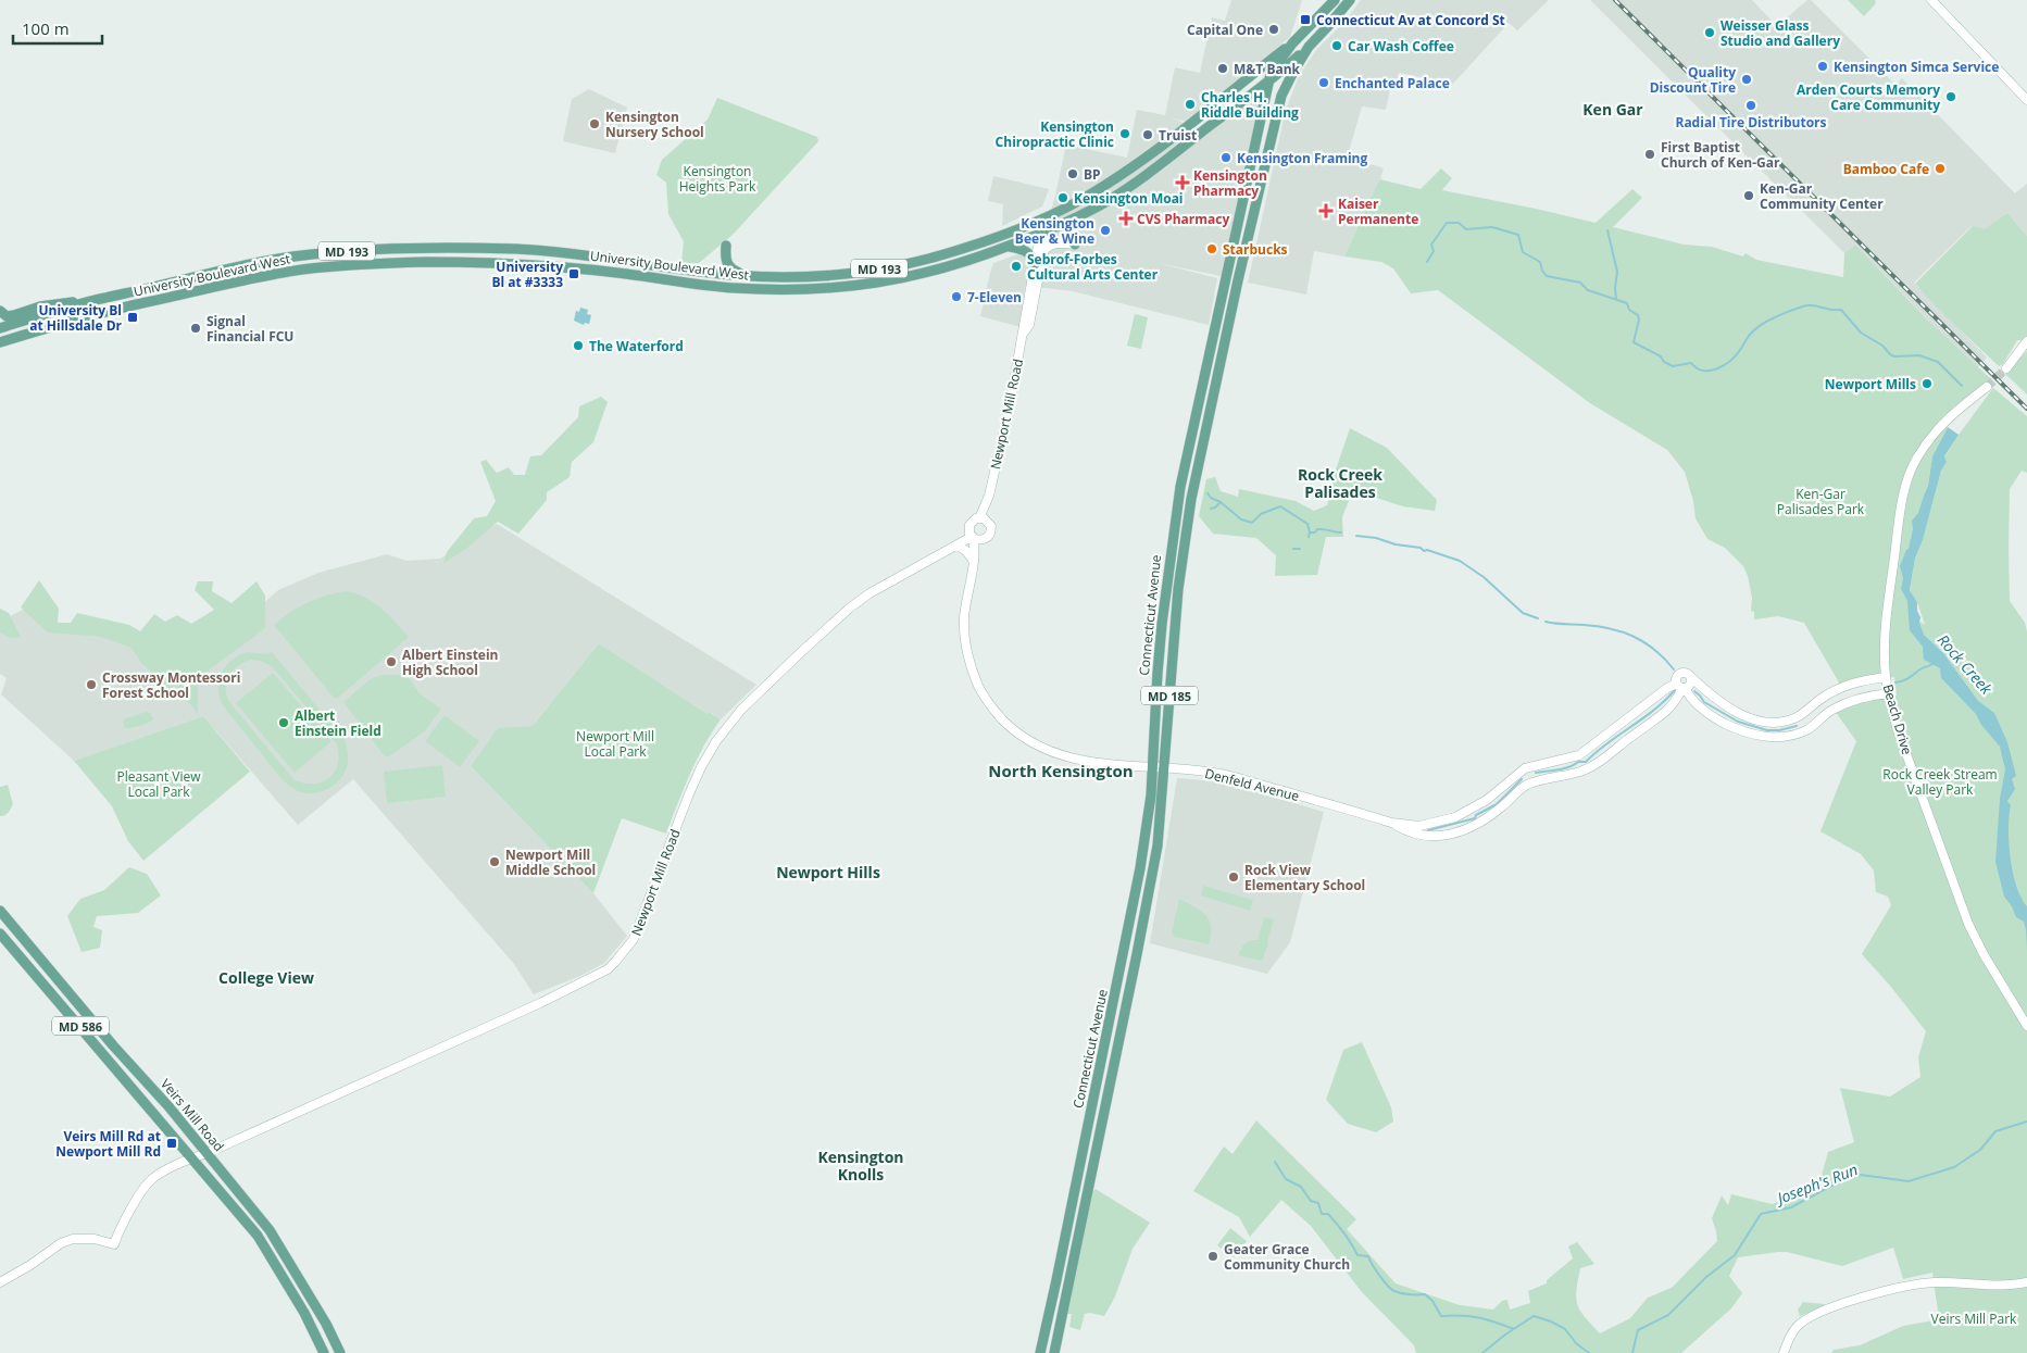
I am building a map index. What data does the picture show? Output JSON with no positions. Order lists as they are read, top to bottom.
{
  "streets": {
    "main road": [
      "MD 193",
      "University Boulevard West",
      "Connecticut Avenue",
      "MD 185",
      "MD 586",
      "Veirs Mill Road"
    ],
    "street": ["Newport Mill Road", "Beach Drive", "Denfeld Avenue"]
  },
  "crossings": [
    ["University Boulevard West", "Newport Mill Road"],
    ["University Boulevard West", "Connecticut Avenue"],
    ["Newport Mill Road", "Denfeld Avenue"],
    ["Newport Mill Road", "Veirs Mill Road"],
    ["Connecticut Avenue", "Denfeld Avenue"]
  ],
  "districts": [
    "Ken Gar",
    "Rock Creek Palisades",
    "North Kensington",
    "Newport Hills",
    "College View",
    "Kensington Knolls"
  ],
  "water": ["Rock Creek", "Joseph's Run"],
  "parks": [
    "Kensington Heights Park",
    "Ken-Gar Palisades Park",
    "Newport Mill Local Park",
    "Rock Creek Stream Valley Park",
    "Pleasant View Local Park",
    "Veirs Mill Park"
  ],
  "places": {
    "transit": [
      "Connecticut Av at Concord St",
      "University Bl at #3333",
      "University Bl at Hillsdale Dr",
      "Veirs Mill Rd at Newport Mill Rd"
    ],
    "other": [
      "Capital One",
      "Weisser Glass Studio and Gallery",
      "Car Wash Coffee",
      "Kensington Simca Service",
      "M&T Bank",
      "Quality Discount Tire",
      "Enchanted Palace",
      "Arden Courts Memory Care Community",
      "Charles H. Riddle Building",
      "Radial Tire Distributors",
      "Kensington Nursery School",
      "Kensington Chiropractic Clinic",
      "Truist",
      "First Baptist Church of Ken-Gar",
      "Kensington Framing",
      "Bamboo Cafe",
      "BP",
      "Ken-Gar Community Center",
      "Kensington Moai",
      "Kensington Beer & Wine",
      "Starbucks",
      "Sebrof-Forbes Cultural Arts Center",
      "7-Eleven",
      "Signal Financial FCU",
      "The Waterford",
      "Newport Mills",
      "Albert Einstein High School",
      "Crossway Montessori Forest School",
      "Albert Einstein Field",
      "Newport Mill Middle School",
      "Rock View Elementary School",
      "Geater Grace Community Church"
    ],
    "health": ["Kensington Pharmacy", "Kaiser Permanente", "CVS Pharmacy"]
  },
  "scale_bar": "100 m"
}
